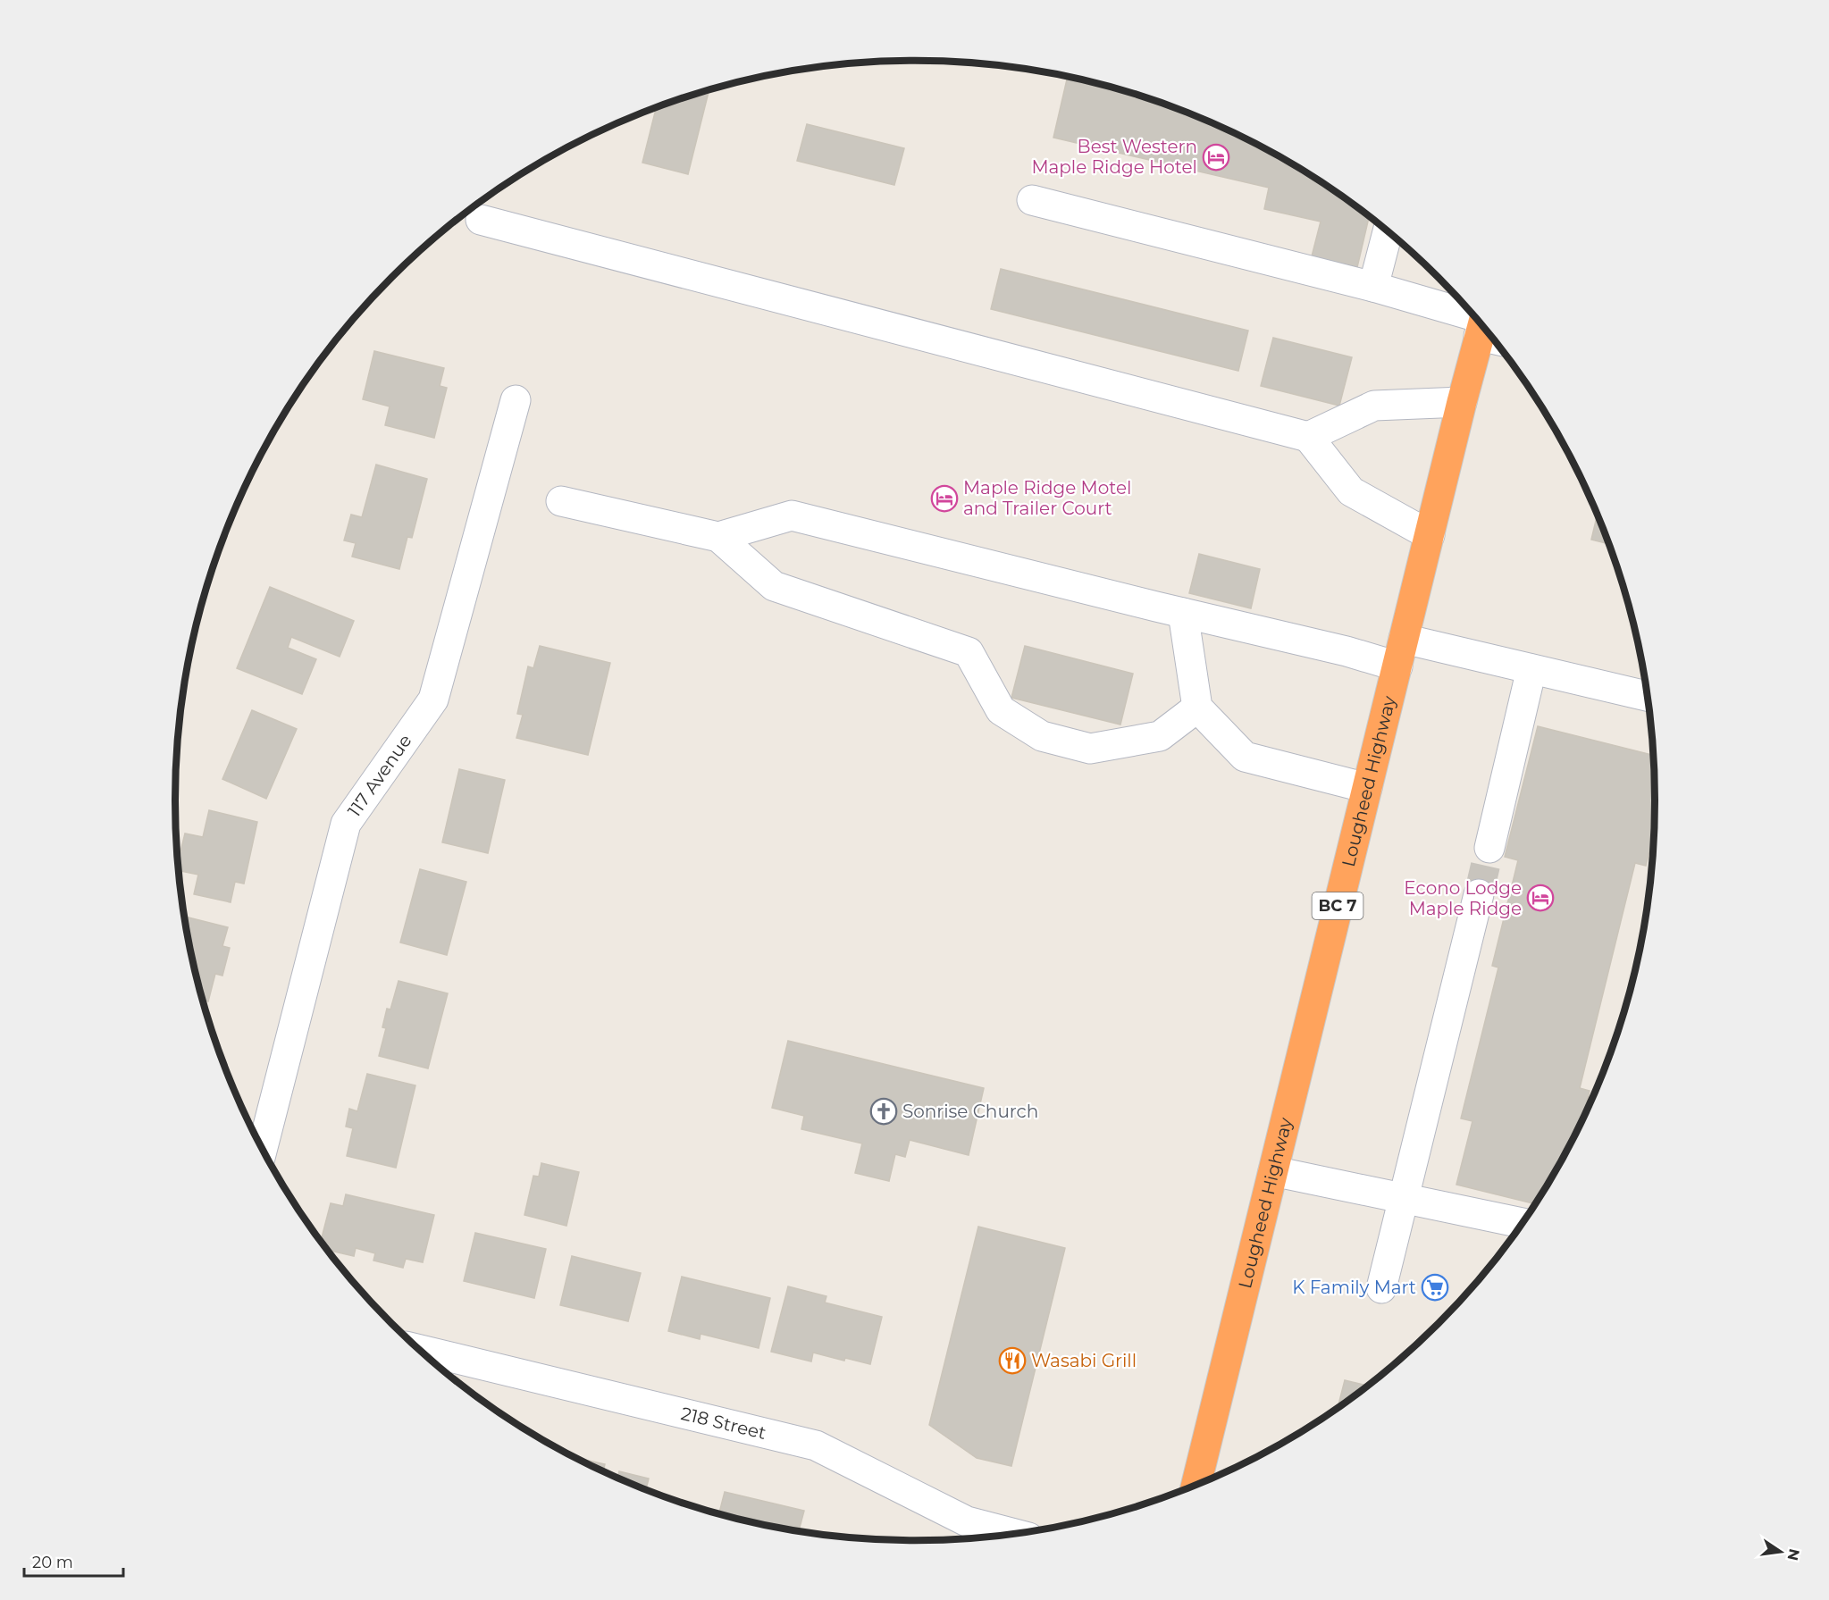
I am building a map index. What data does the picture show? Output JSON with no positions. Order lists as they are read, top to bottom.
{
  "streets": {
    "highway": ["Lougheed Highway", "BC 7"],
    "street": ["117 Avenue", "218 Street"]
  },
  "places": {
    "hotel": ["Best Western Maple Ridge Hotel", "Maple Ridge Motel and Trailer Court", "Econo Lodge Maple Ridge"],
    "church": ["Sonrise Church"],
    "supermarket": ["K Family Mart"],
    "restaurant": ["Wasabi Grill"]
  },
  "scale_bar": "20 m",
  "north": "right"
}
